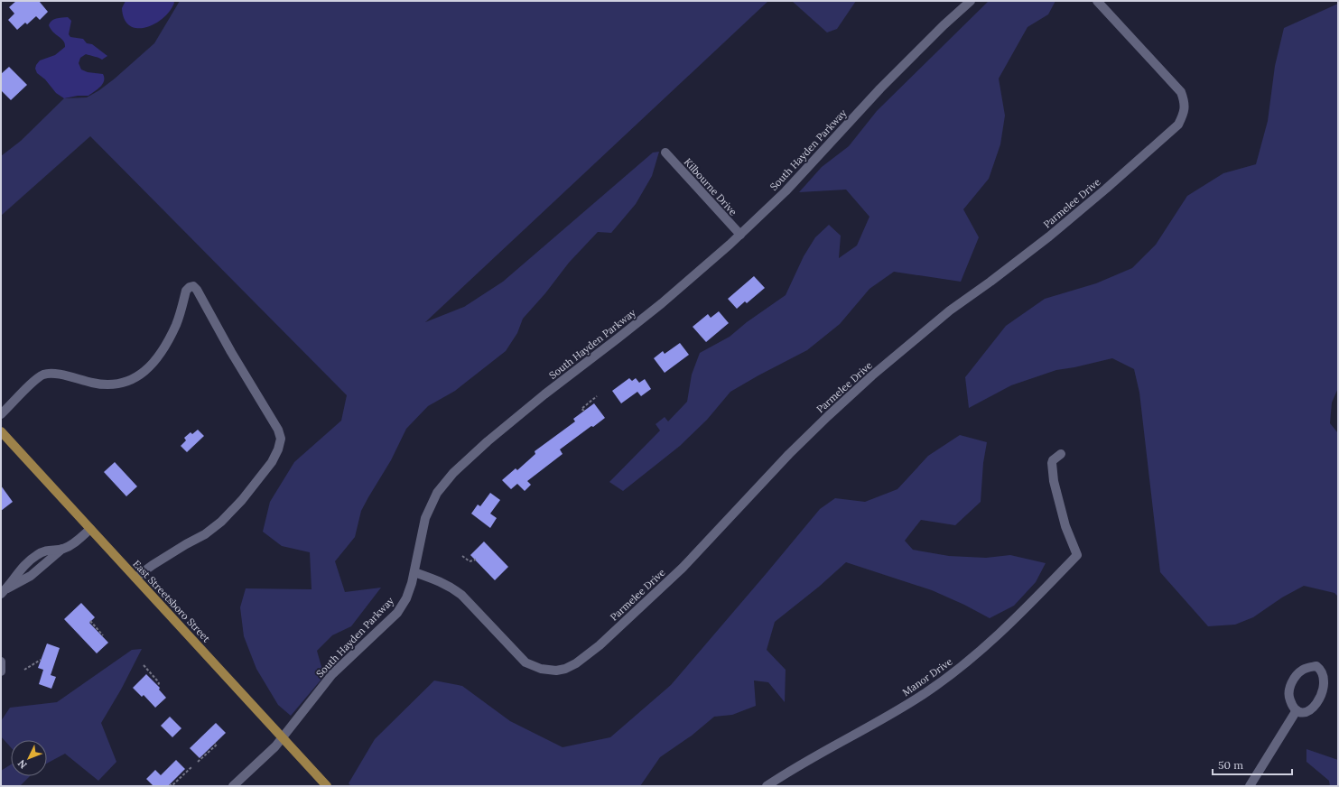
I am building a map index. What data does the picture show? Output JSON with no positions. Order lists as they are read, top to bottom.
{
  "streets": {
    "main road": ["East Streetsboro Street"],
    "street": [
      "South Hayden Parkway",
      "Kilbourne Drive",
      "Parmelee Drive",
      "Manor Drive"
    ]
  },
  "crossings": [
    ["South Hayden Parkway", "Kilbourne Drive"],
    ["South Hayden Parkway", "Parmelee Drive"],
    ["South Hayden Parkway", "East Streetsboro Street"]
  ],
  "scale_bar": "50 m",
  "north": "bottom left"
}
